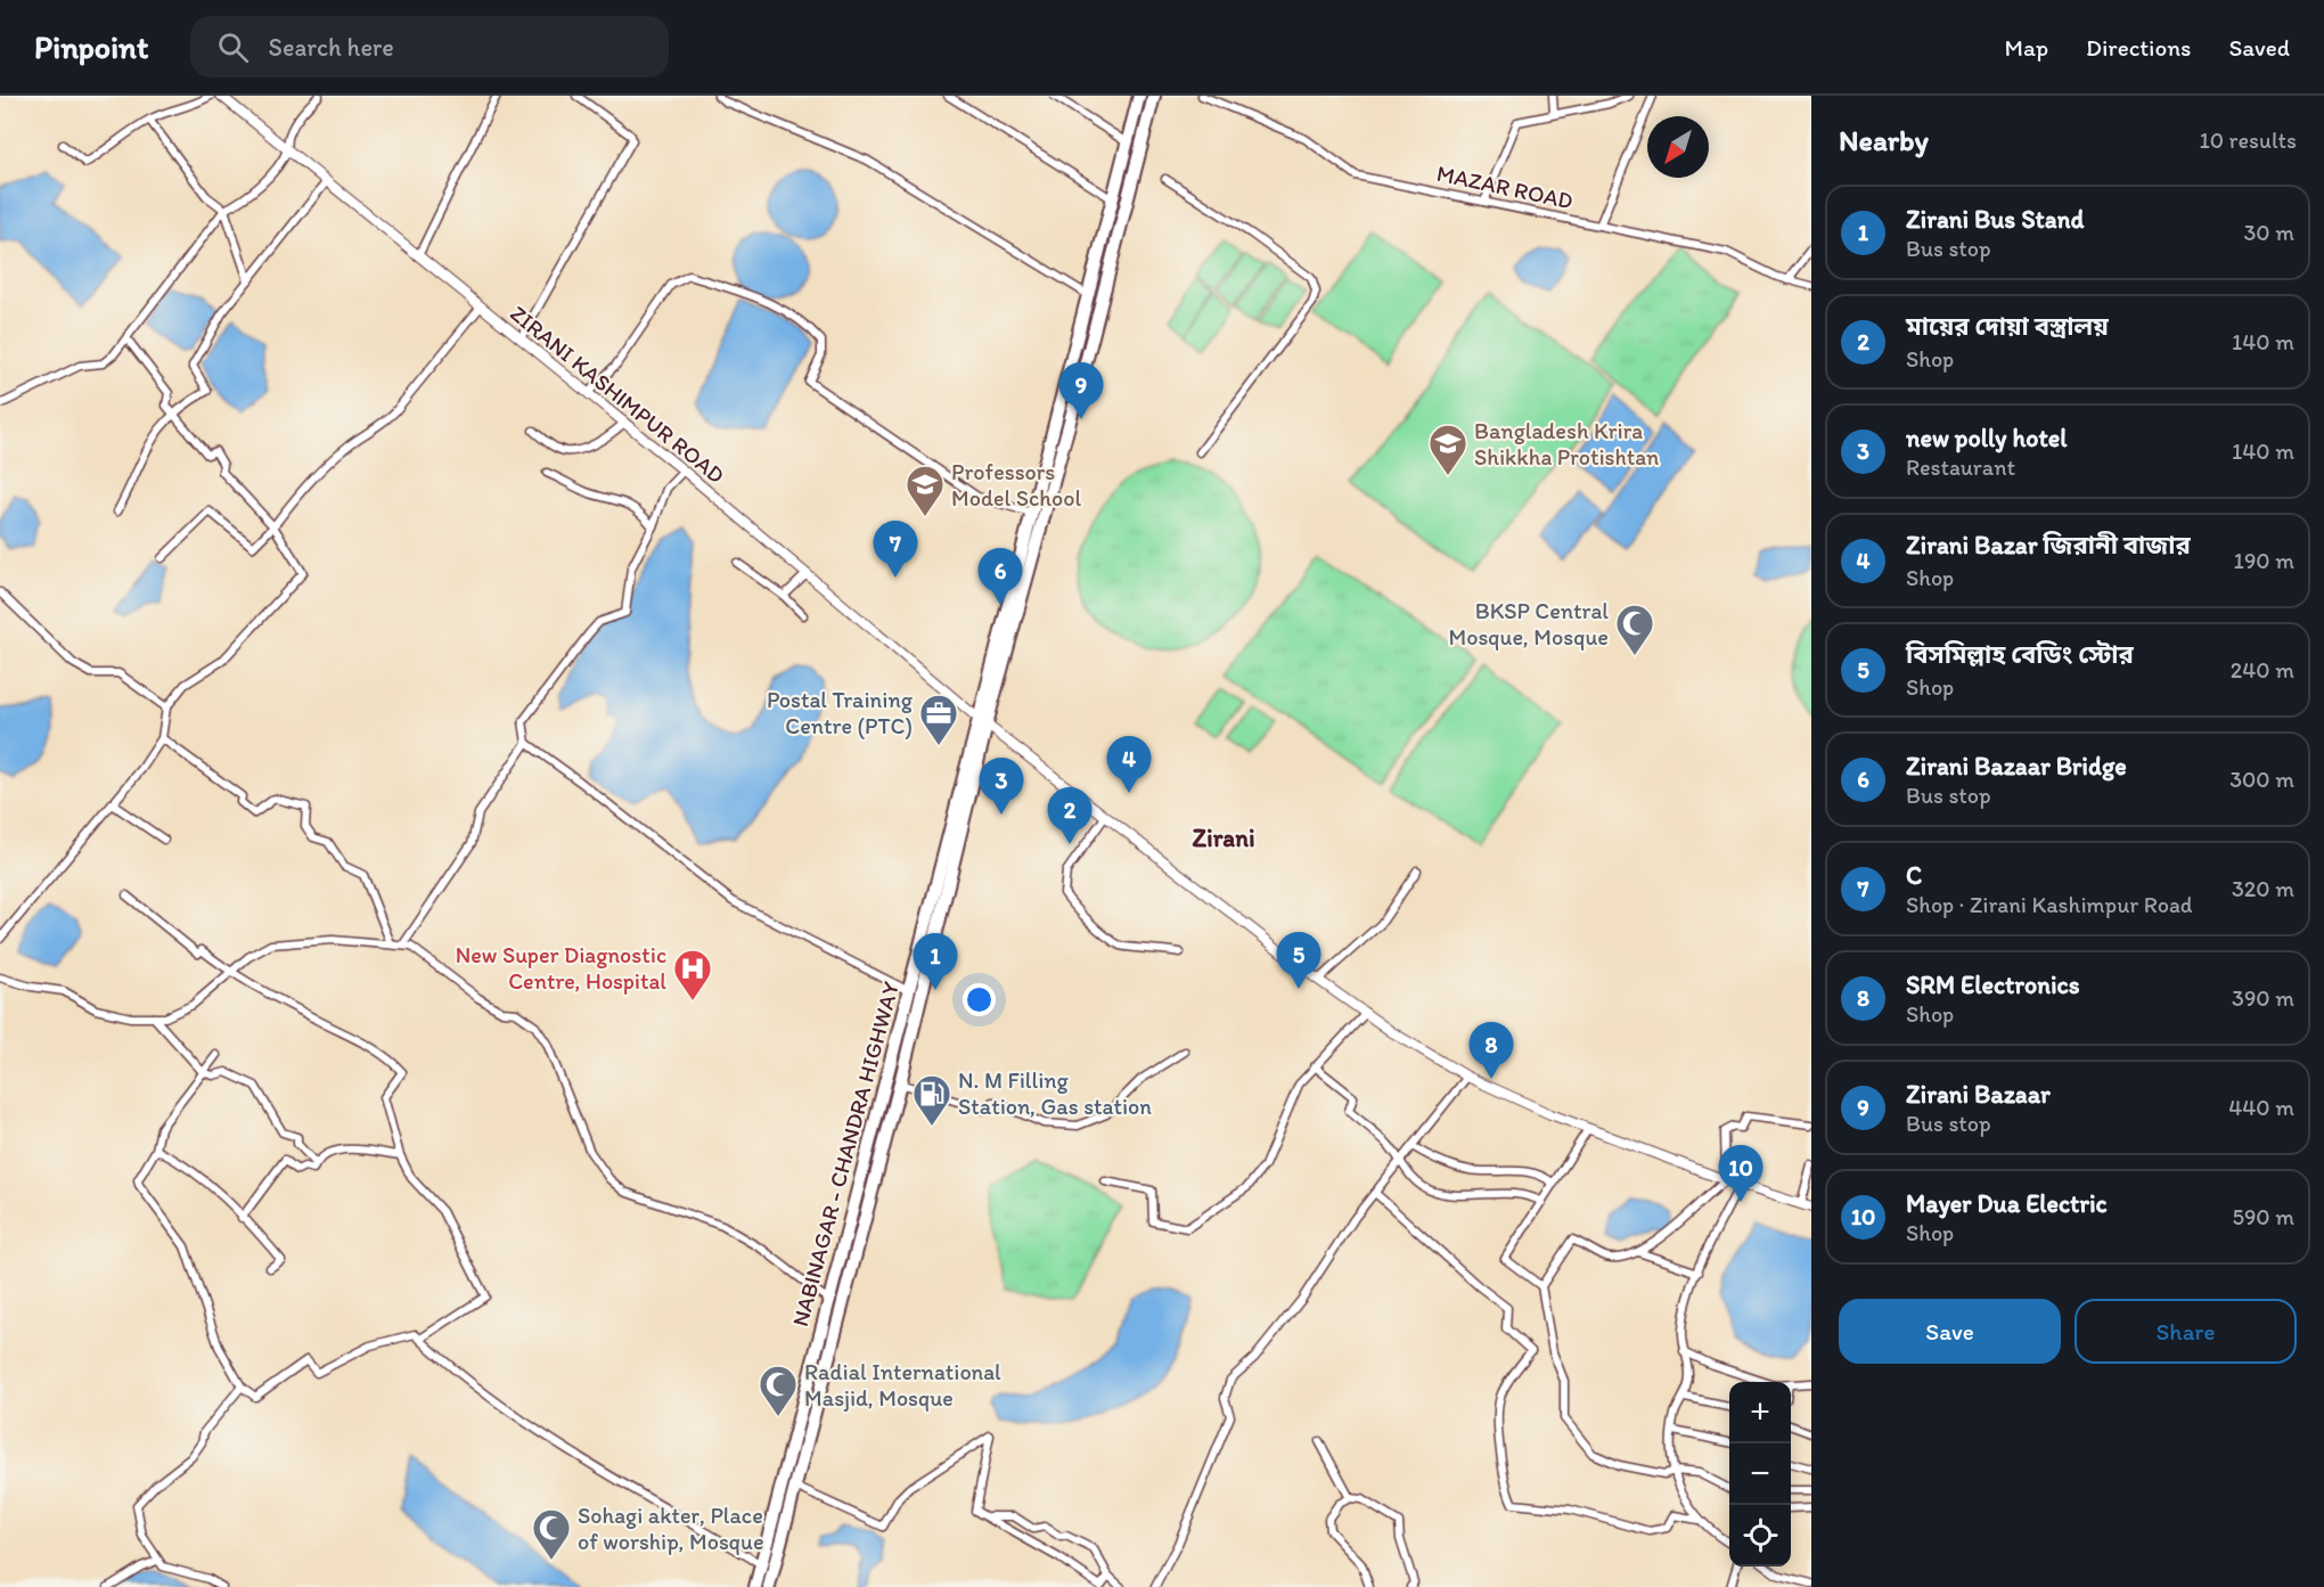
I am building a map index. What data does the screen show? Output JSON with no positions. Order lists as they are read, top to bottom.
{
  "streets": {
    "highway": ["NABINAGAR - CHANDRA HIGHWAY"],
    "street": ["MAZAR ROAD", "ZIRANI KASHIMPUR ROAD"]
  },
  "crossings": [
    ["ZIRANI KASHIMPUR ROAD", "NABINAGAR - CHANDRA HIGHWAY"]
  ],
  "districts": ["Zirani"],
  "places": {
    "school or university": ["Bangladesh Krira Shikkha Protishtan", "Professors Model School"],
    "mosque": ["BKSP Central Mosque, Mosque", "Radial International Masjid, Mosque", "Sohagi akter, Place of worship, Mosque"],
    "office": ["Postal Training Centre (PTC)"],
    "hospital": ["New Super Diagnostic Centre, Hospital"],
    "fuel station": ["N. M Filling Station, Gas station"]
  },
  "north": "bottom left",
  "page": {
    "header": "Pinpoint",
    "search": "Search here",
    "nav": ["Map", "Directions", "Saved"],
    "heading": ["Nearby", "10 results"],
    "list": [
      {
        "mark": "1",
        "name": "Zirani Bus Stand",
        "note": "Bus stop",
        "value": "30 m"
      },
      {
        "mark": "2",
        "name": "মায়ের দোয়া বস্ত্রালয়",
        "note": "Shop",
        "value": "140 m"
      },
      {
        "mark": "3",
        "name": "new polly hotel",
        "note": "Restaurant",
        "value": "140 m"
      },
      {
        "mark": "4",
        "name": "Zirani Bazar জিরানী বাজার",
        "note": "Shop",
        "value": "190 m"
      },
      {
        "mark": "5",
        "name": "বিসমিল্লাহ বেডিং স্টোর",
        "note": "Shop",
        "value": "240 m"
      },
      {
        "mark": "6",
        "name": "Zirani Bazaar Bridge",
        "note": "Bus stop",
        "value": "300 m"
      },
      {
        "mark": "7",
        "name": "C",
        "note": "Shop · Zirani Kashimpur Road",
        "value": "320 m"
      },
      {
        "mark": "8",
        "name": "SRM Electronics",
        "note": "Shop",
        "value": "390 m"
      },
      {
        "mark": "9",
        "name": "Zirani Bazaar",
        "note": "Bus stop",
        "value": "440 m"
      },
      {
        "mark": "10",
        "name": "Mayer Dua Electric",
        "note": "Shop",
        "value": "590 m"
      }
    ],
    "pins": [
      "9",
      "7",
      "6",
      "4",
      "3",
      "2",
      "5",
      "1",
      "8",
      "10"
    ],
    "buttons": ["Save", "Share"],
    "map_buttons": ["+", "−"]
  }
}
